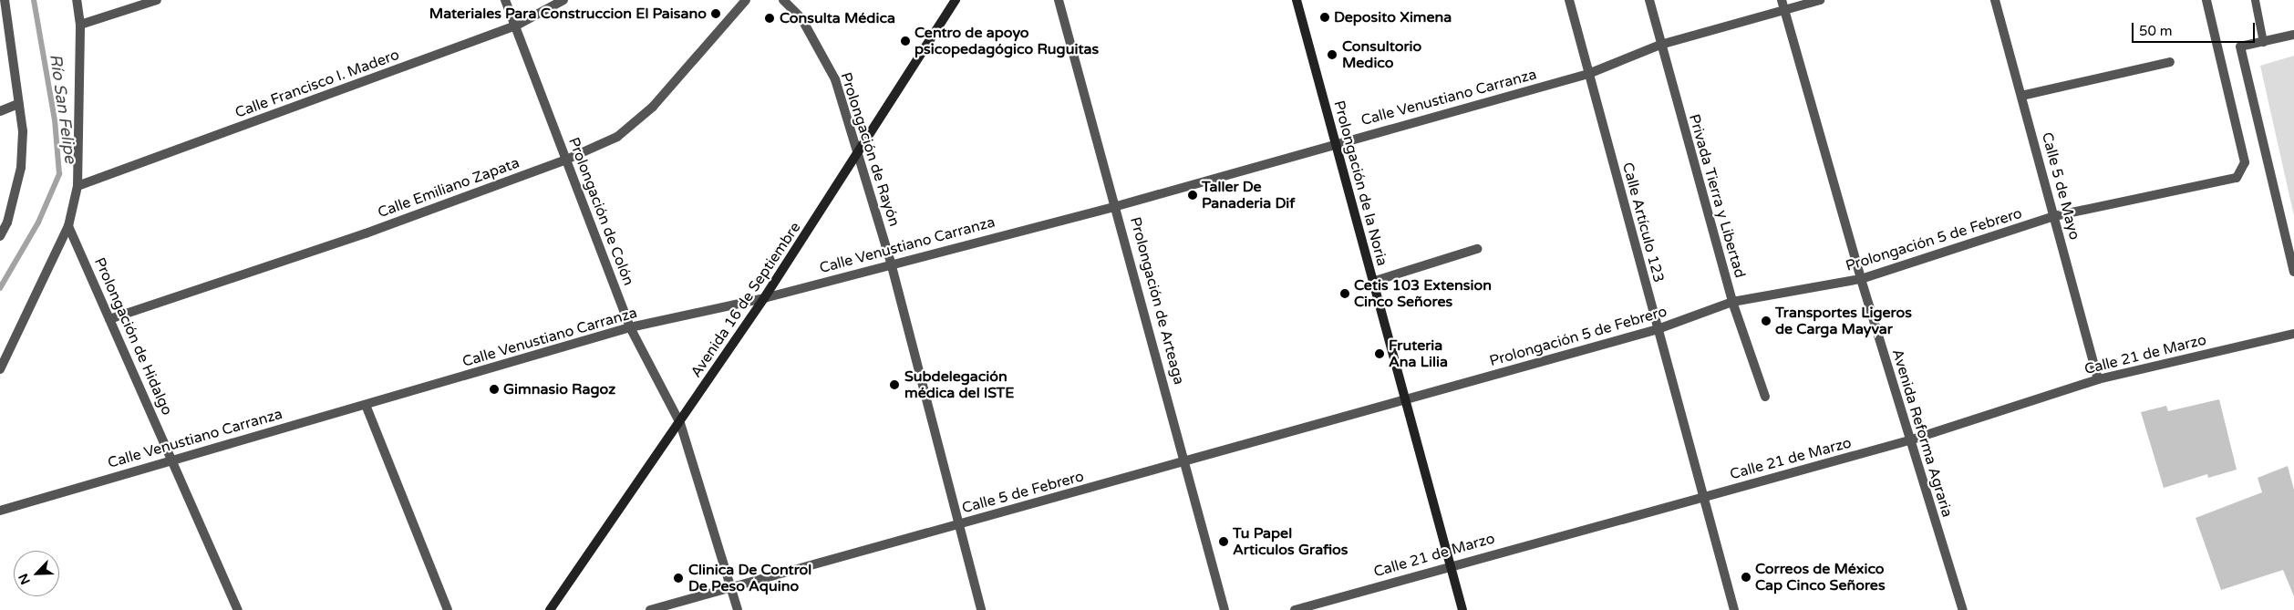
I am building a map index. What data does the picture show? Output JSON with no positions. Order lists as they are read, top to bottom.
{
  "streets": {
    "main road": ["Prolongación de la Noria", "Avenida 16 de Septiembre"],
    "street": [
      "Calle Francisco I. Madero",
      "Calle Venustiano Carranza",
      "Prolongación de Rayón",
      "Calle 5 de Mayo",
      "Calle Emiliano Zapata",
      "Privada Tierra y Libertad",
      "Prolongación de Colón",
      "Calle Artículo 123",
      "Prolongación 5 de Febrero",
      "Prolongación de Arteaga",
      "Prolongación de Hidalgo",
      "Calle 21 de Marzo",
      "Avenida Reforma Agraria",
      "Calle 5 de Febrero"
    ]
  },
  "crossings": [
    ["Calle Francisco I. Madero", "Prolongación de Colón"],
    ["Calle Venustiano Carranza", "Prolongación de Rayón"],
    ["Calle Venustiano Carranza", "Prolongación de la Noria"],
    ["Calle Venustiano Carranza", "Privada Tierra y Libertad"],
    ["Calle Venustiano Carranza", "Prolongación de Colón"],
    ["Calle Venustiano Carranza", "Calle Artículo 123"],
    ["Calle Venustiano Carranza", "Avenida 16 de Septiembre"],
    ["Calle Venustiano Carranza", "Prolongación de Arteaga"],
    ["Calle Venustiano Carranza", "Prolongación de Hidalgo"],
    ["Calle Venustiano Carranza", "Avenida Reforma Agraria"],
    ["Prolongación de Rayón", "Avenida 16 de Septiembre"],
    ["Prolongación de Rayón", "Calle 5 de Febrero"],
    ["Prolongación de la Noria", "Prolongación 5 de Febrero"],
    ["Prolongación de la Noria", "Calle 21 de Marzo"],
    ["Prolongación de la Noria", "Calle 5 de Febrero"],
    ["Calle 5 de Mayo", "Prolongación 5 de Febrero"],
    ["Calle 5 de Mayo", "Calle 21 de Marzo"],
    ["Calle Emiliano Zapata", "Prolongación de Colón"],
    ["Calle Emiliano Zapata", "Prolongación de Hidalgo"],
    ["Privada Tierra y Libertad", "Prolongación 5 de Febrero"],
    ["Prolongación de Colón", "Avenida 16 de Septiembre"],
    ["Prolongación de Colón", "Calle 5 de Febrero"],
    ["Calle Artículo 123", "Prolongación 5 de Febrero"],
    ["Calle Artículo 123", "Calle 21 de Marzo"],
    ["Prolongación 5 de Febrero", "Avenida Reforma Agraria"],
    ["Prolongación 5 de Febrero", "Calle 5 de Febrero"],
    ["Prolongación de Arteaga", "Calle 5 de Febrero"],
    ["Calle 21 de Marzo", "Avenida Reforma Agraria"]
  ],
  "water": ["Río San Felipe"],
  "places": [
    "Materiales Para Construccion El Paisano",
    "Deposito Ximena",
    "Consulta Médica",
    "Centro de apoyo psicopedagógico Ruguitas",
    "Consultorio Medico",
    "Taller De Panaderia Dif",
    "Cetis 103 Extension Cinco Señores",
    "Transportes Ligeros de Carga Mayvar",
    "Fruteria Ana Lilia",
    "Subdelegación médica del ISTE",
    "Gimnasio Ragoz",
    "Tu Papel Articulos Grafios",
    "Correos de México Cap Cinco Señores",
    "Clinica De Control De Peso Aquino"
  ],
  "scale_bar": "50 m",
  "north": "bottom left"
}
